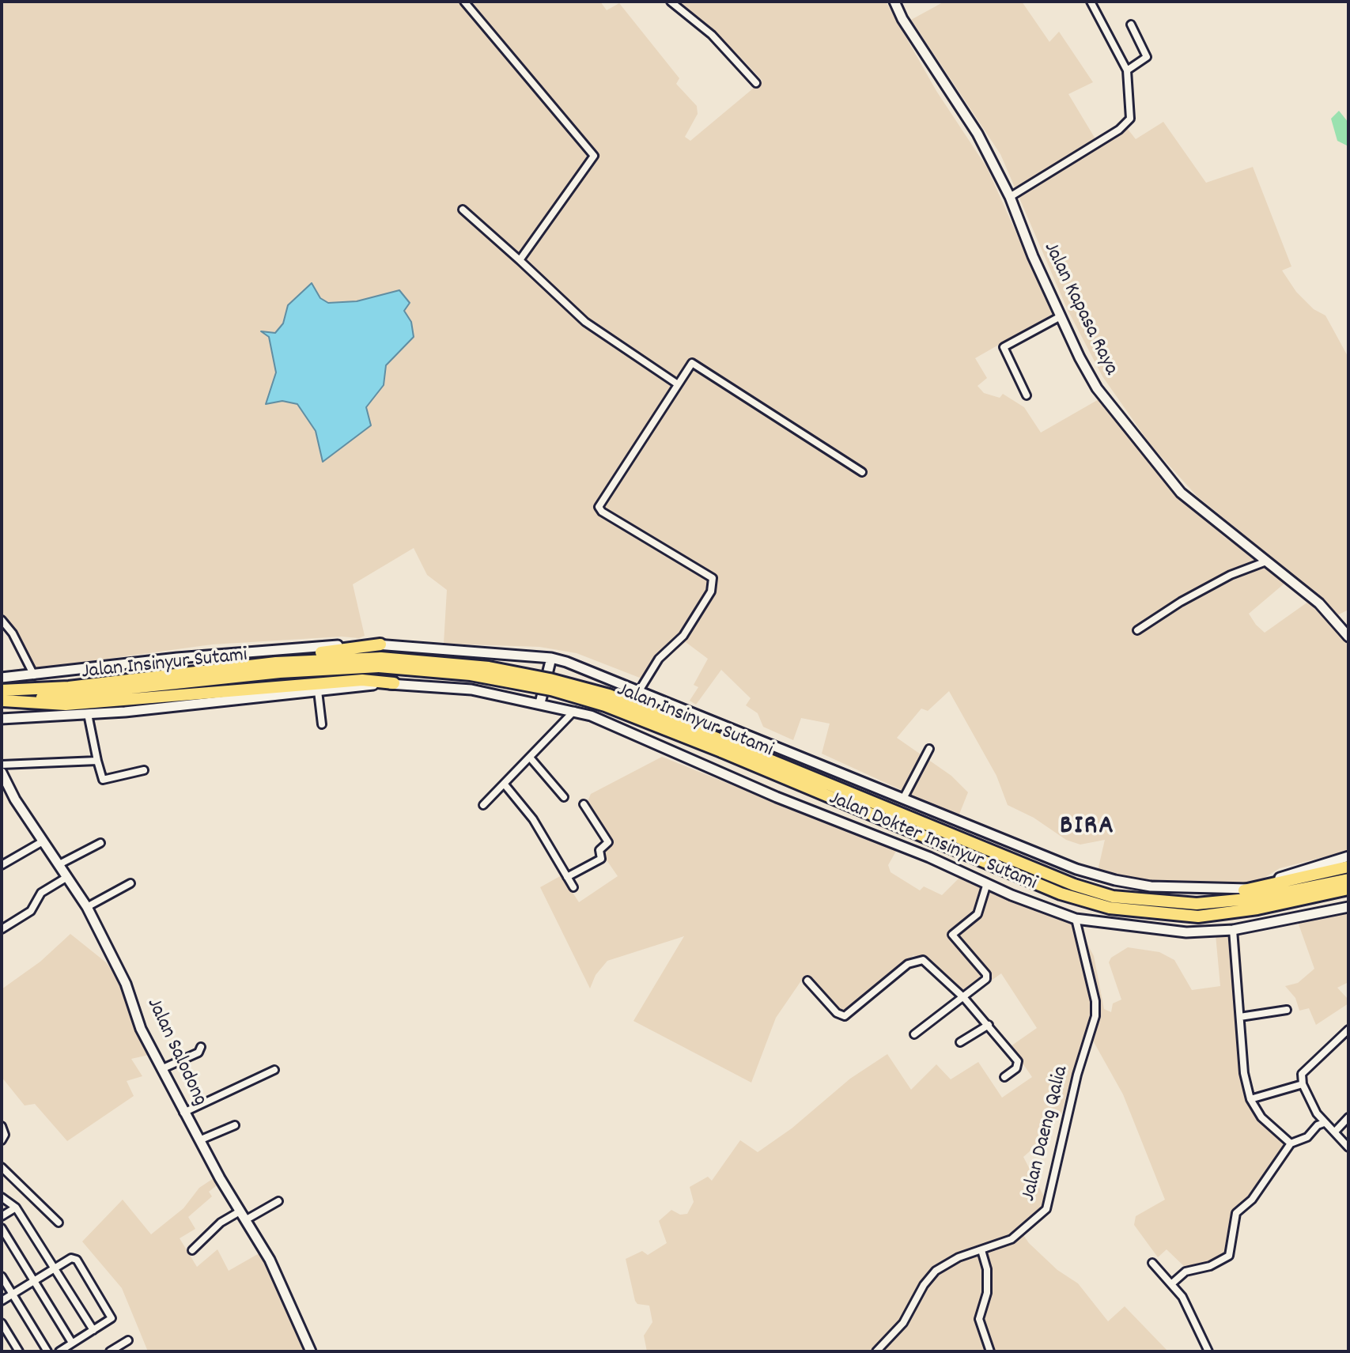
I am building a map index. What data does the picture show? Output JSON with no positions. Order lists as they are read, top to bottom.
{
  "streets": {
    "highway": ["Jalan Insinyur Sutami"],
    "street": [
      "Jalan Kapasa Raya",
      "Jalan Dokter Insinyur Sutami",
      "Jalan Salodong",
      "Jalan Daeng Qalia"
    ]
  },
  "crossings": [
    ["Jalan Dokter Insinyur Sutami", "Jalan Daeng Qalia"]
  ],
  "districts": ["BIRA"]
}
